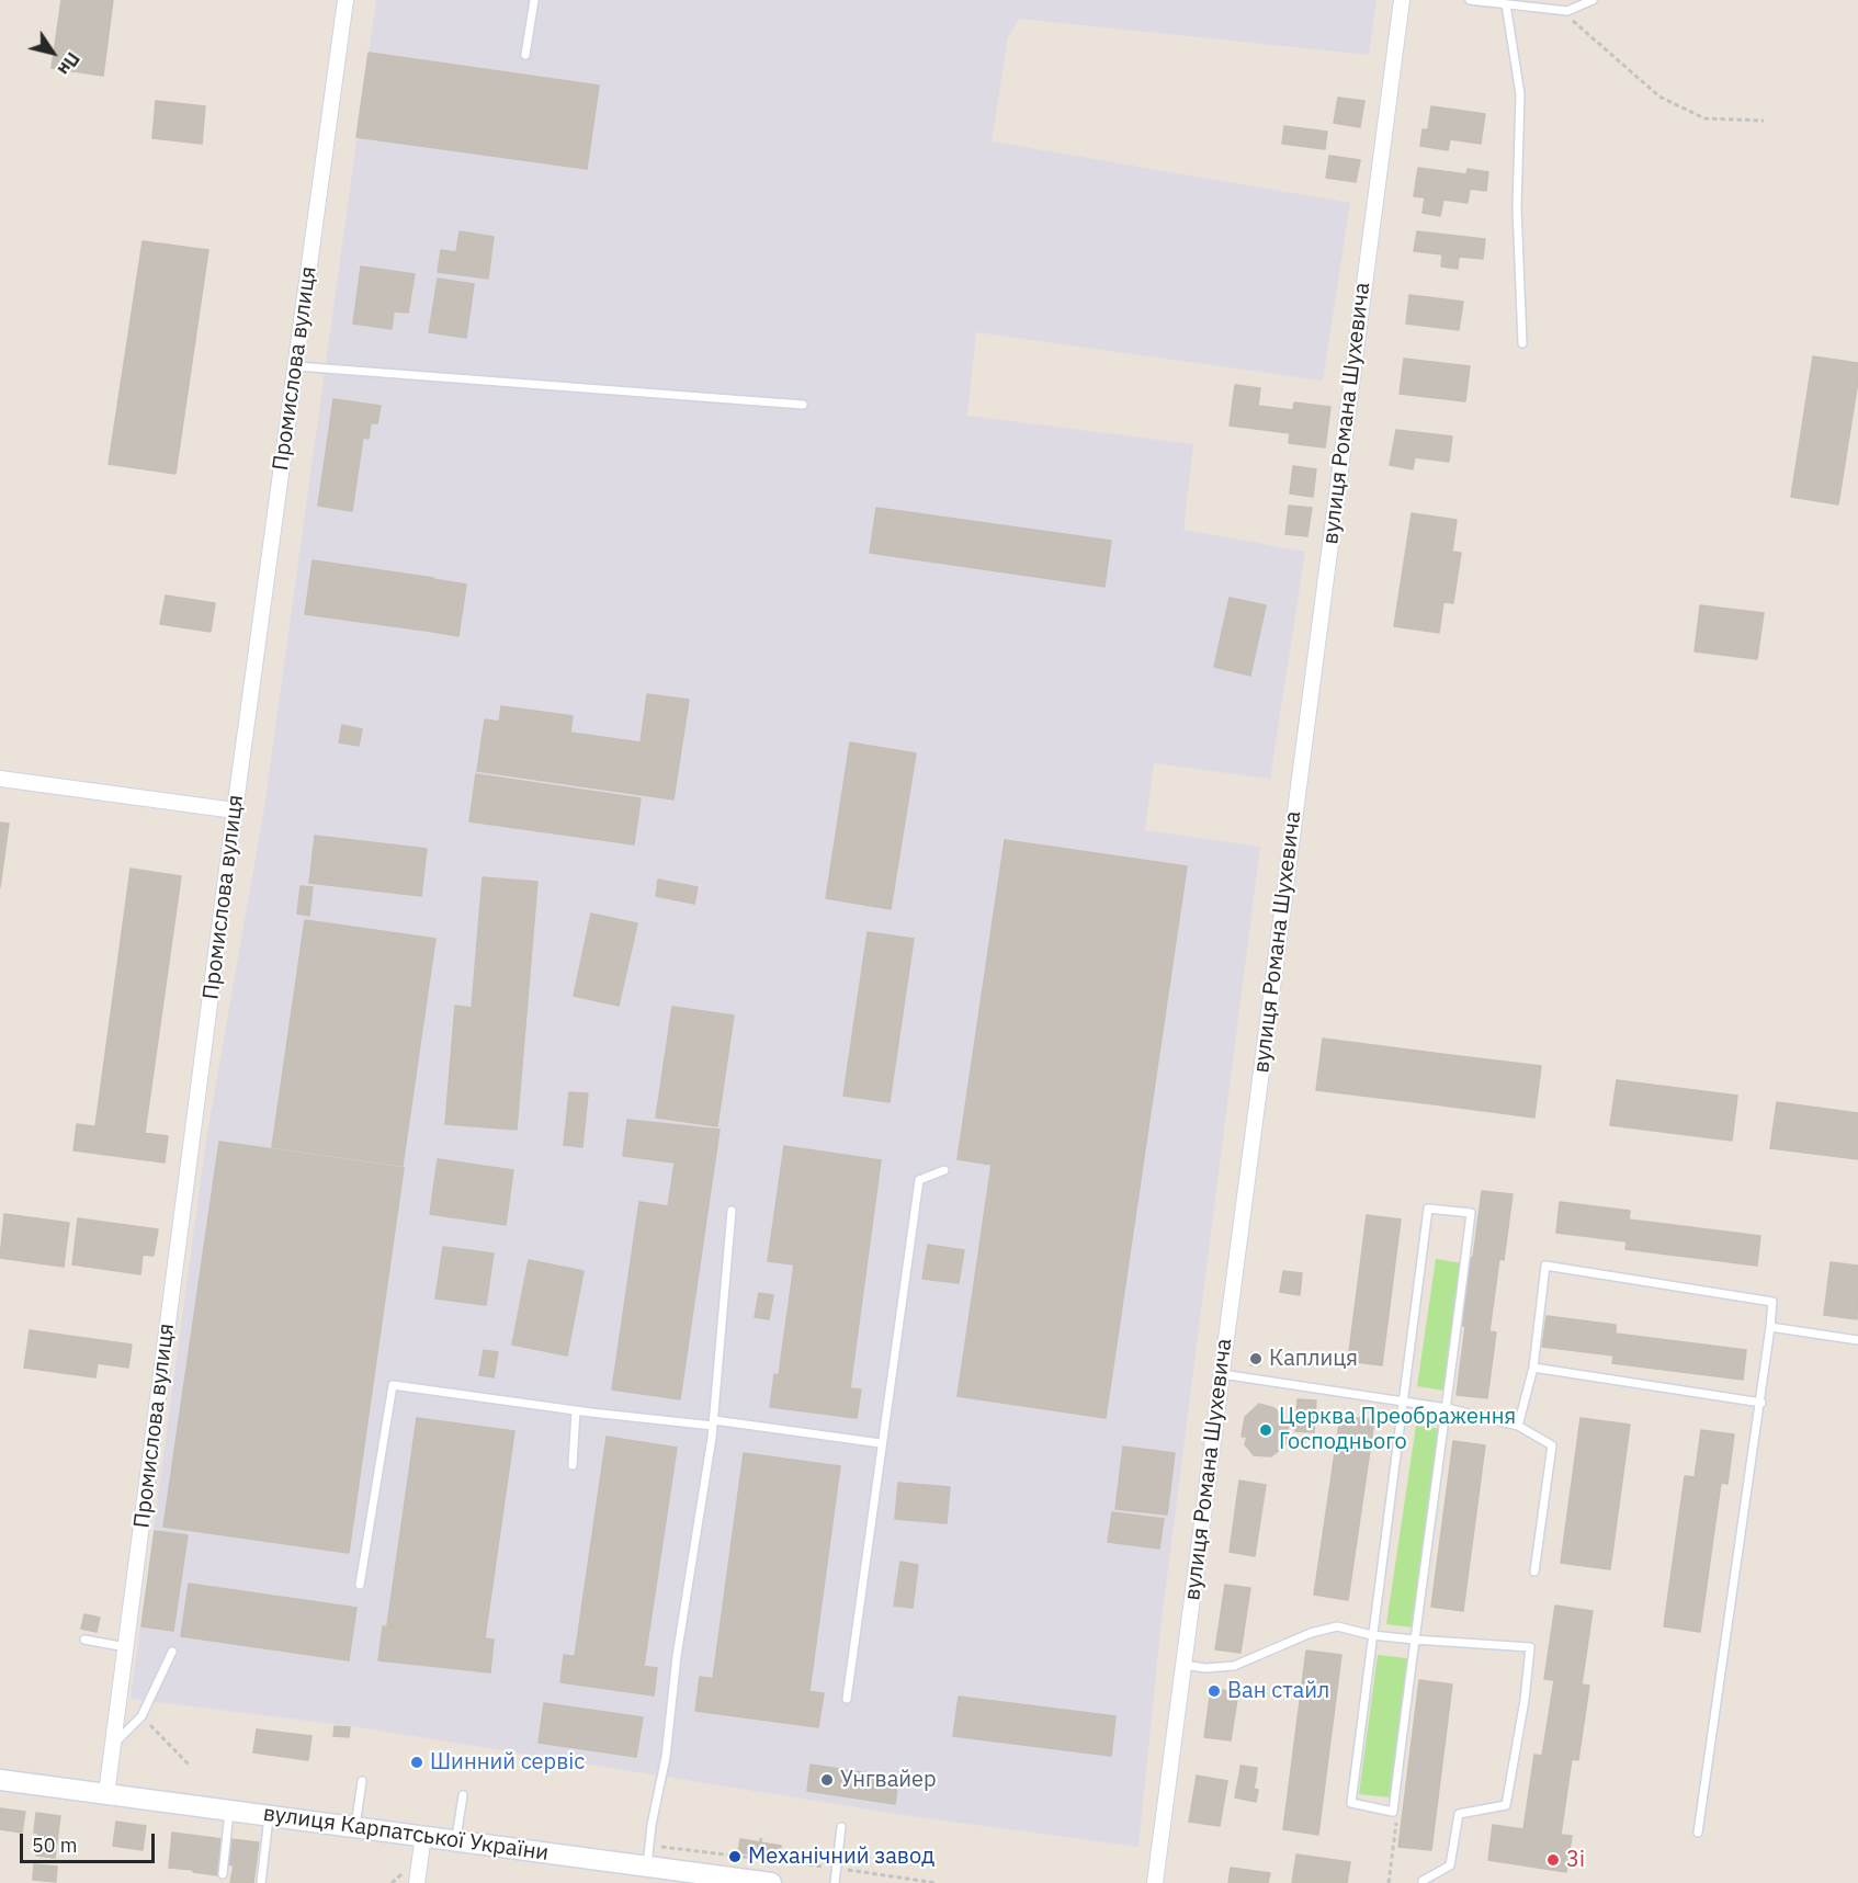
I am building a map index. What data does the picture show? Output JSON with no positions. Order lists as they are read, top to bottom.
{
  "streets": {
    "main road": ["вулиця Карпатської України"],
    "street": ["Промислова вулиця", "вулиця Романа Шухевича"]
  },
  "crossings": [
    ["Промислова вулиця", "вулиця Карпатської України"]
  ],
  "places": [
    "Каплиця",
    "Церква Преображення Господнього",
    "Ван стайл",
    "Шинний сервіс",
    "Унгвайер",
    "Механічний завод",
    "3і"
  ],
  "scale_bar": "50 m",
  "north": "bottom right"
}
